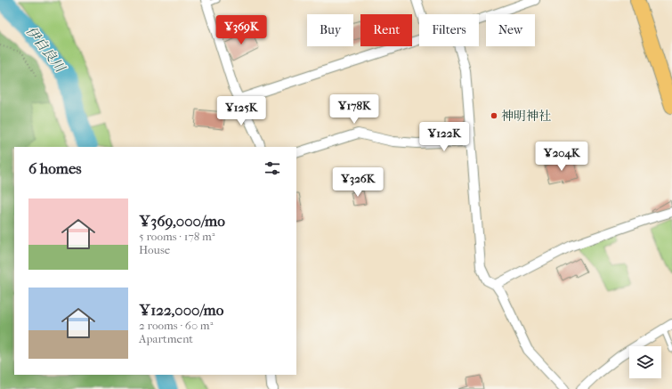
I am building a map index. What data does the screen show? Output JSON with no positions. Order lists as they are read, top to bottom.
{
  "water": ["伊自良川"],
  "places": ["神明神社"],
  "page": {
    "chip": [
      "Buy",
      "Rent",
      "Filters",
      "New"
    ],
    "price": [
      "¥369K",
      "¥178K",
      "¥125K",
      "¥122K",
      "¥204K",
      "¥326K"
    ],
    "heading": "6 homes",
    "list": [
      {
        "name": "¥369,000/mo",
        "note": "5 rooms · 178 m² · House"
      },
      {
        "name": "¥122,000/mo",
        "note": "2 rooms · 60 m² · Apartment"
      }
    ]
  }
}
